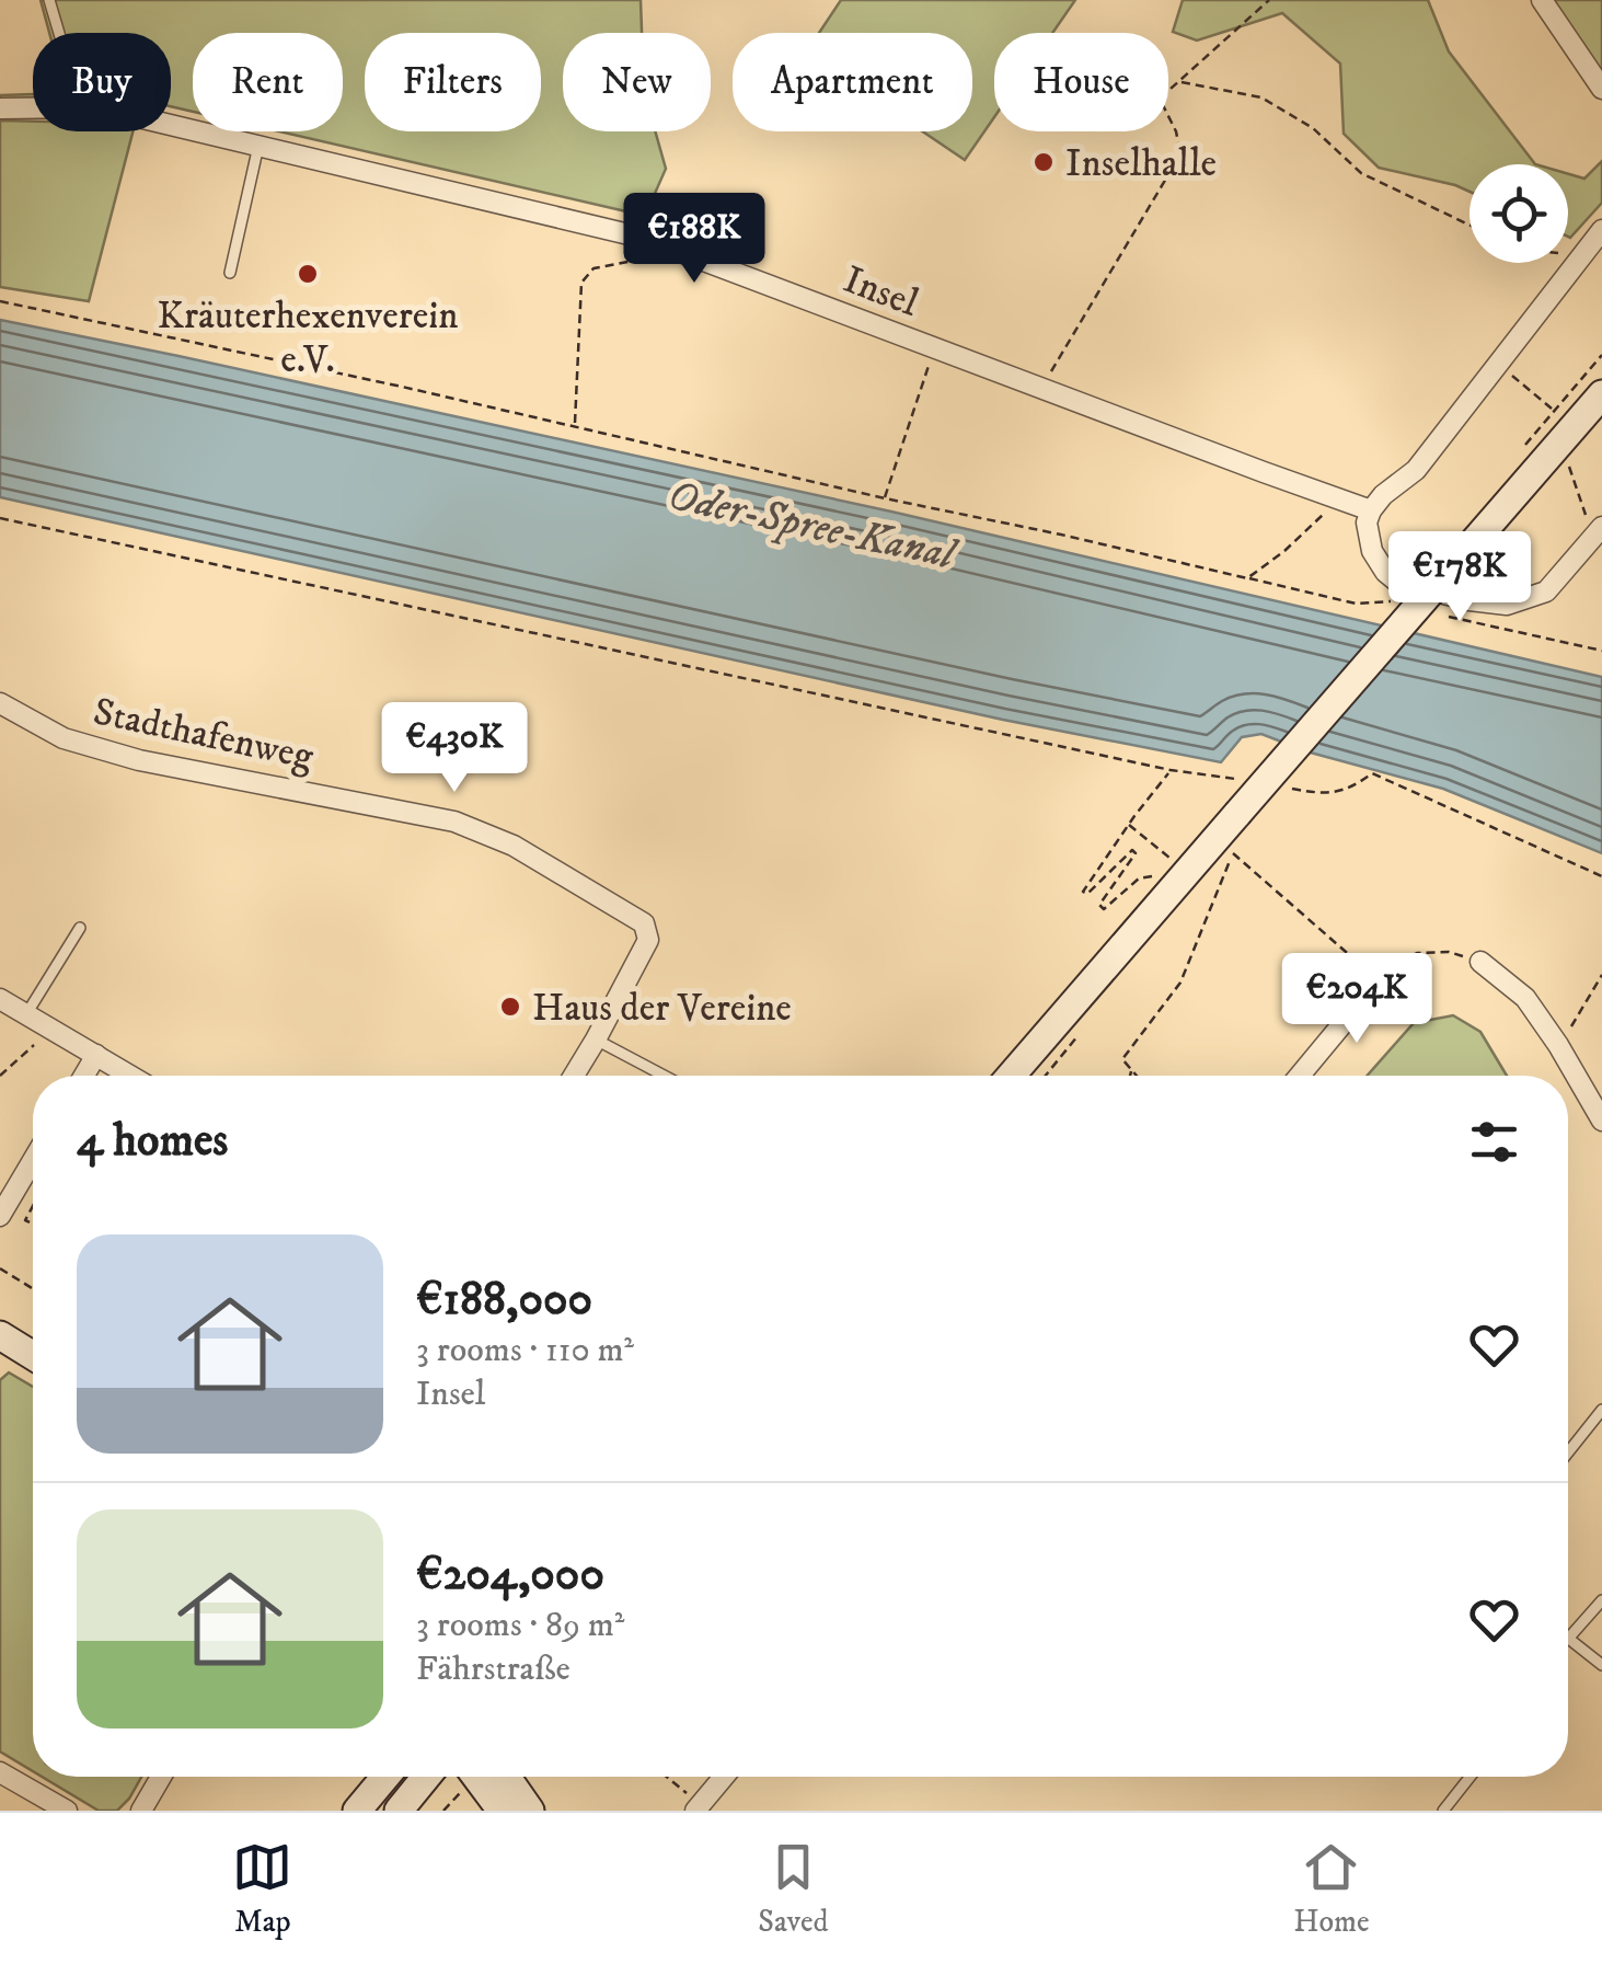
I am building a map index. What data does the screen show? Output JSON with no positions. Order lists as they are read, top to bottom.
{
  "streets": {
    "street": ["Insel", "Stadthafenweg"]
  },
  "water": ["Oder-Spree-Kanal"],
  "places": ["Inselhalle", "Kräuterhexenverein e.V.", "Haus der Vereine"],
  "page": {
    "chip": [
      "Buy",
      "Rent",
      "Filters",
      "New",
      "Apartment",
      "House"
    ],
    "price": [
      "€188K",
      "€178K",
      "€430K",
      "€204K"
    ],
    "heading": "4 homes",
    "list": [
      {
        "name": "€188,000",
        "note": "3 rooms · 110 m² · Insel"
      },
      {
        "name": "€204,000",
        "note": "3 rooms · 89 m² · Fährstraße"
      }
    ],
    "tabs": ["Map", "Saved", "Home"]
  }
}
